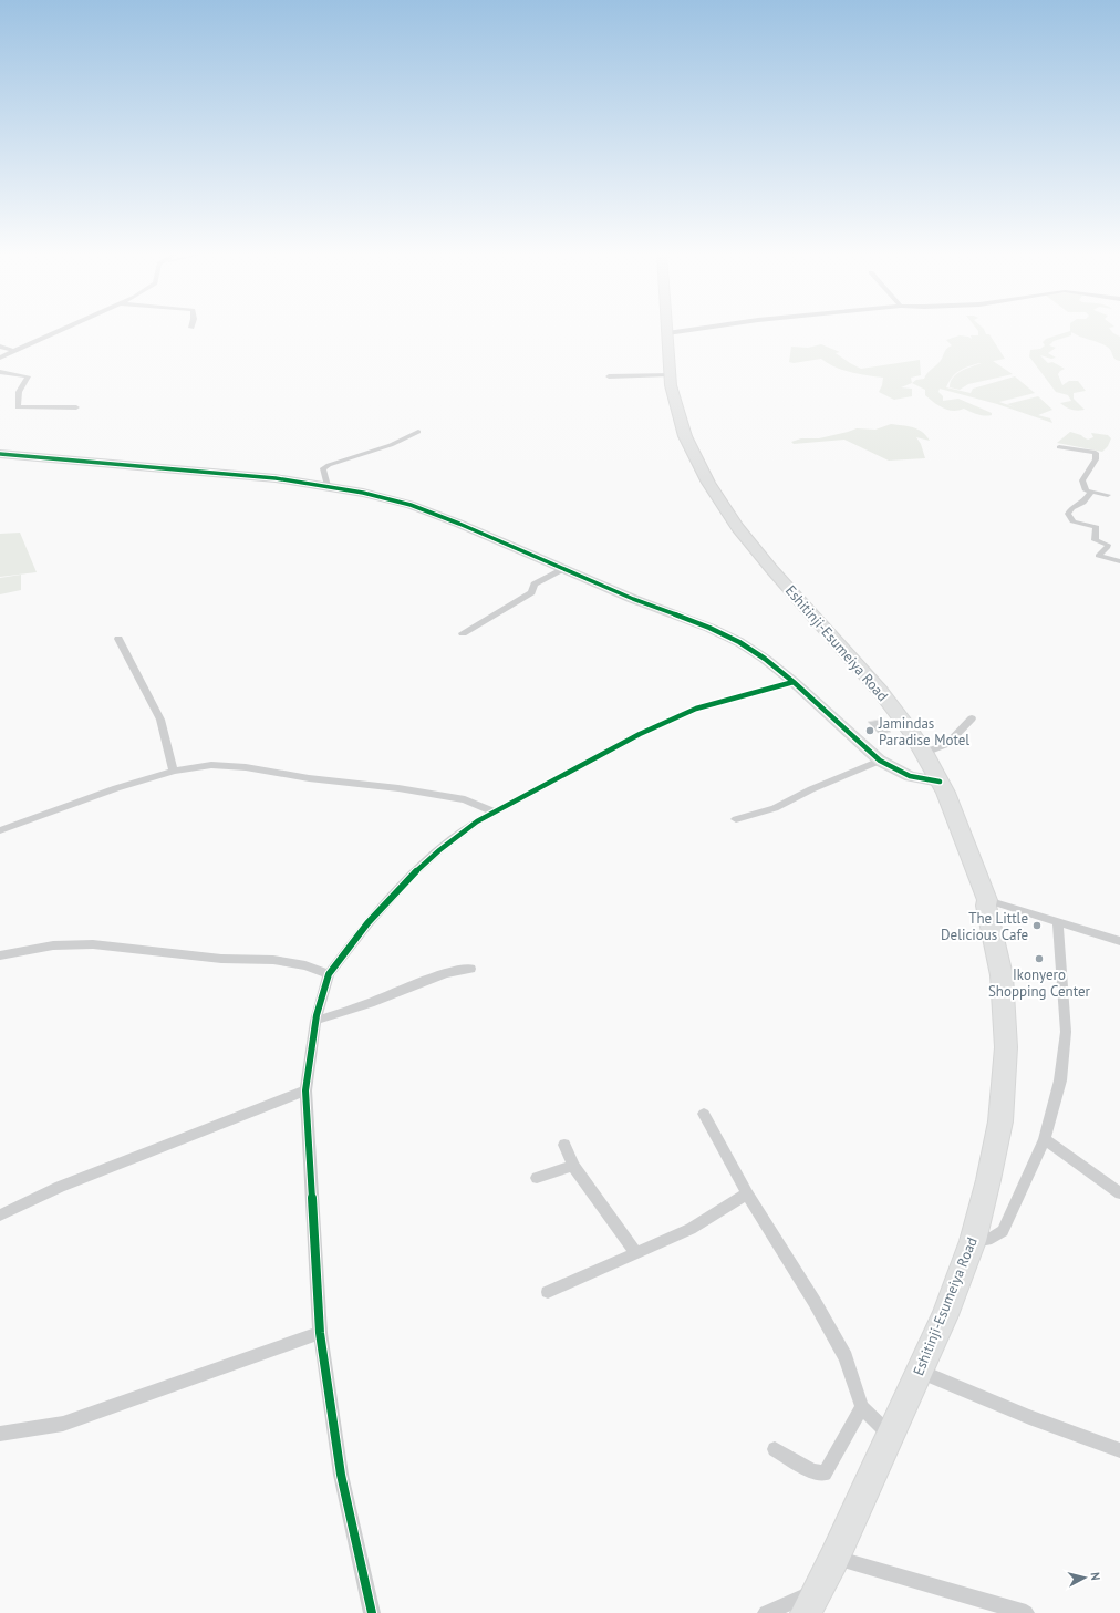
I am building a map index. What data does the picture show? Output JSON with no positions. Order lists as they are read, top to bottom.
{
  "streets": {
    "highway": ["Eshitinji-Esumeiya Road"]
  },
  "places": ["Jamindas Paradise Motel", "The Little Delicious Cafe", "Ikonyero Shopping Center"],
  "north": "right"
}
